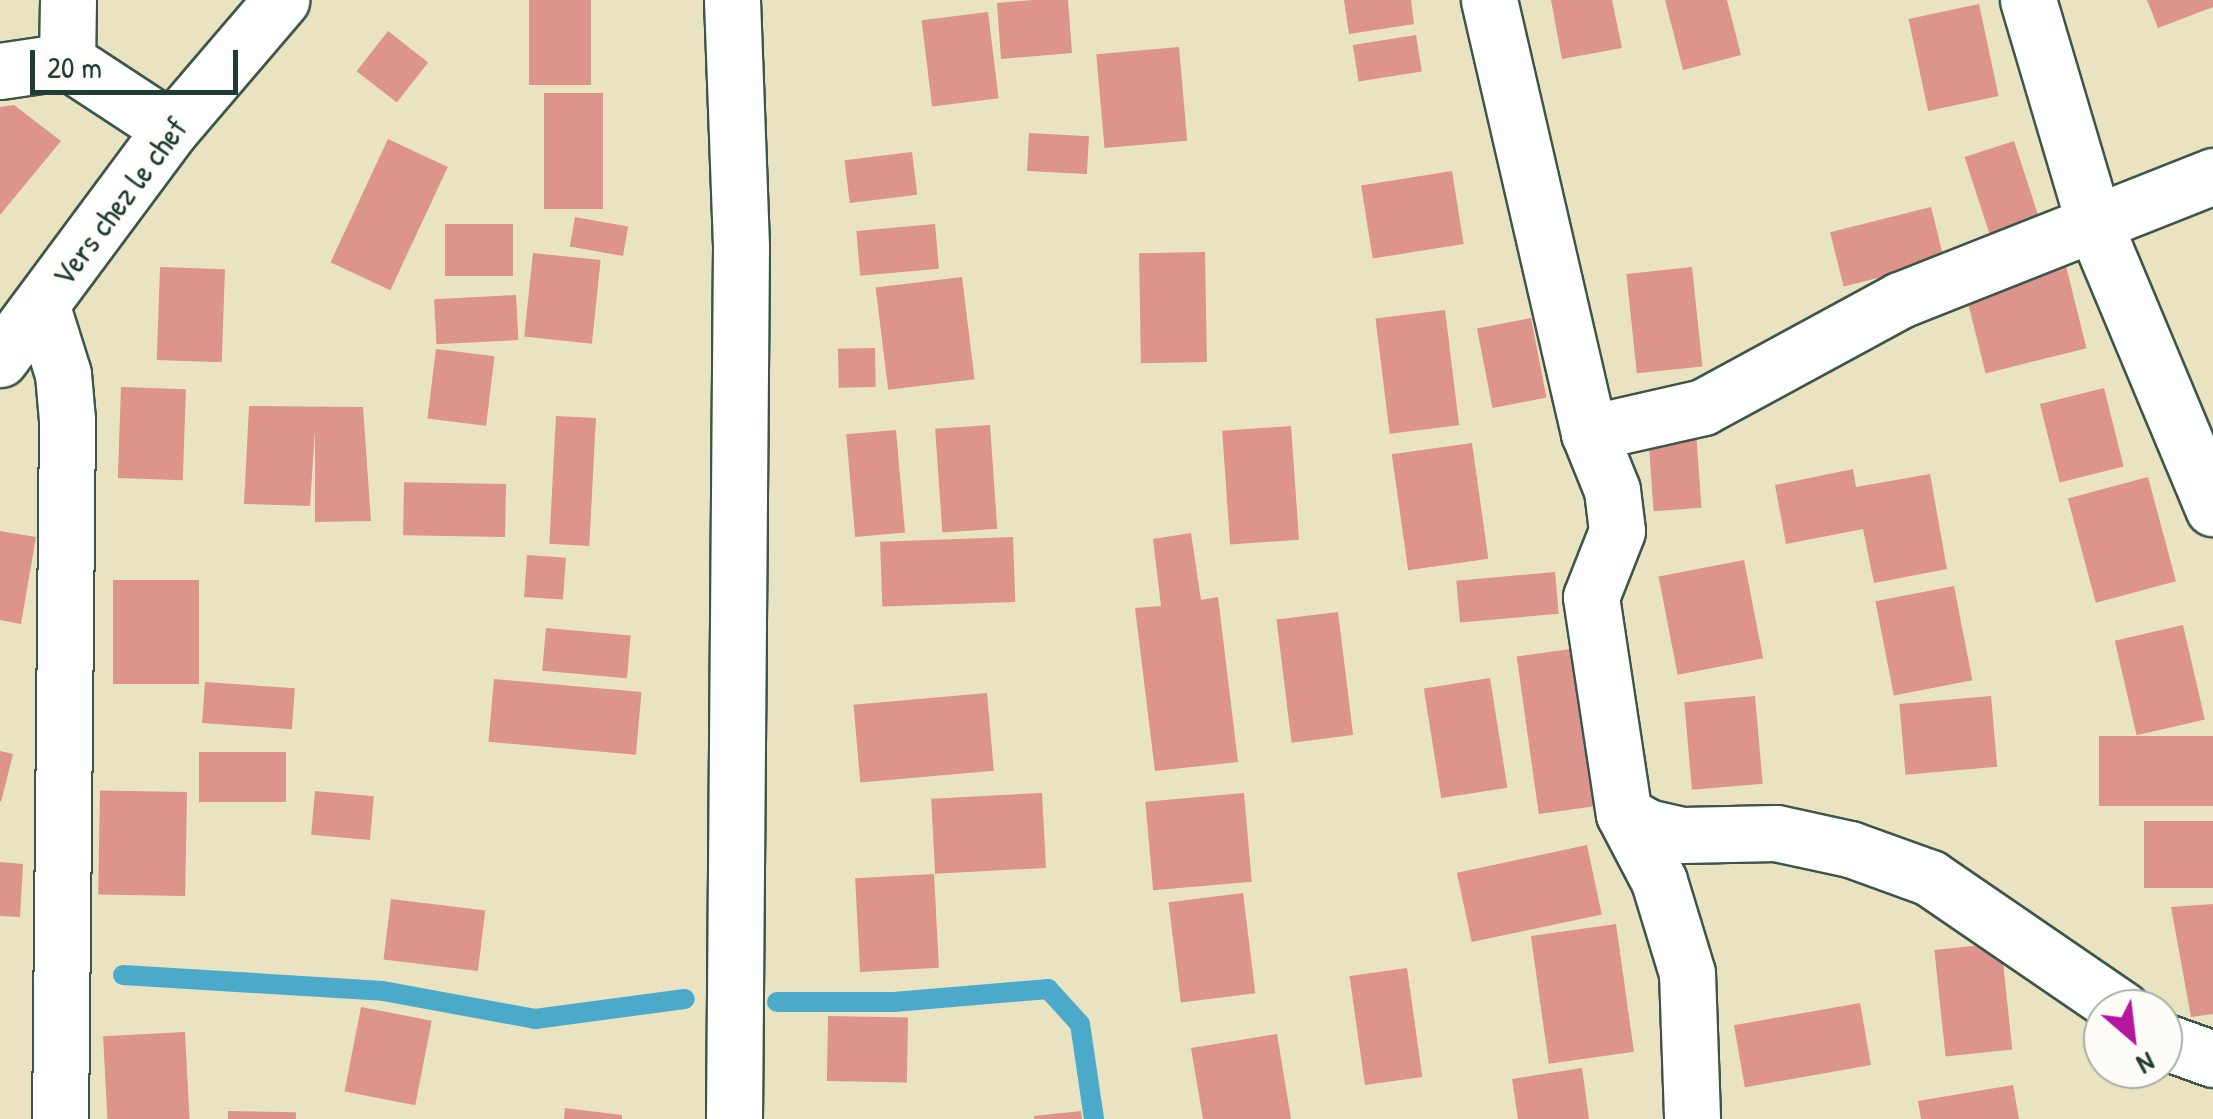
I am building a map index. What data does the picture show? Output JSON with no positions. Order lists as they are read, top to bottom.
{
  "streets": {
    "main road": ["Vers chez le chef"]
  },
  "scale_bar": "20 m",
  "north": "bottom right"
}
